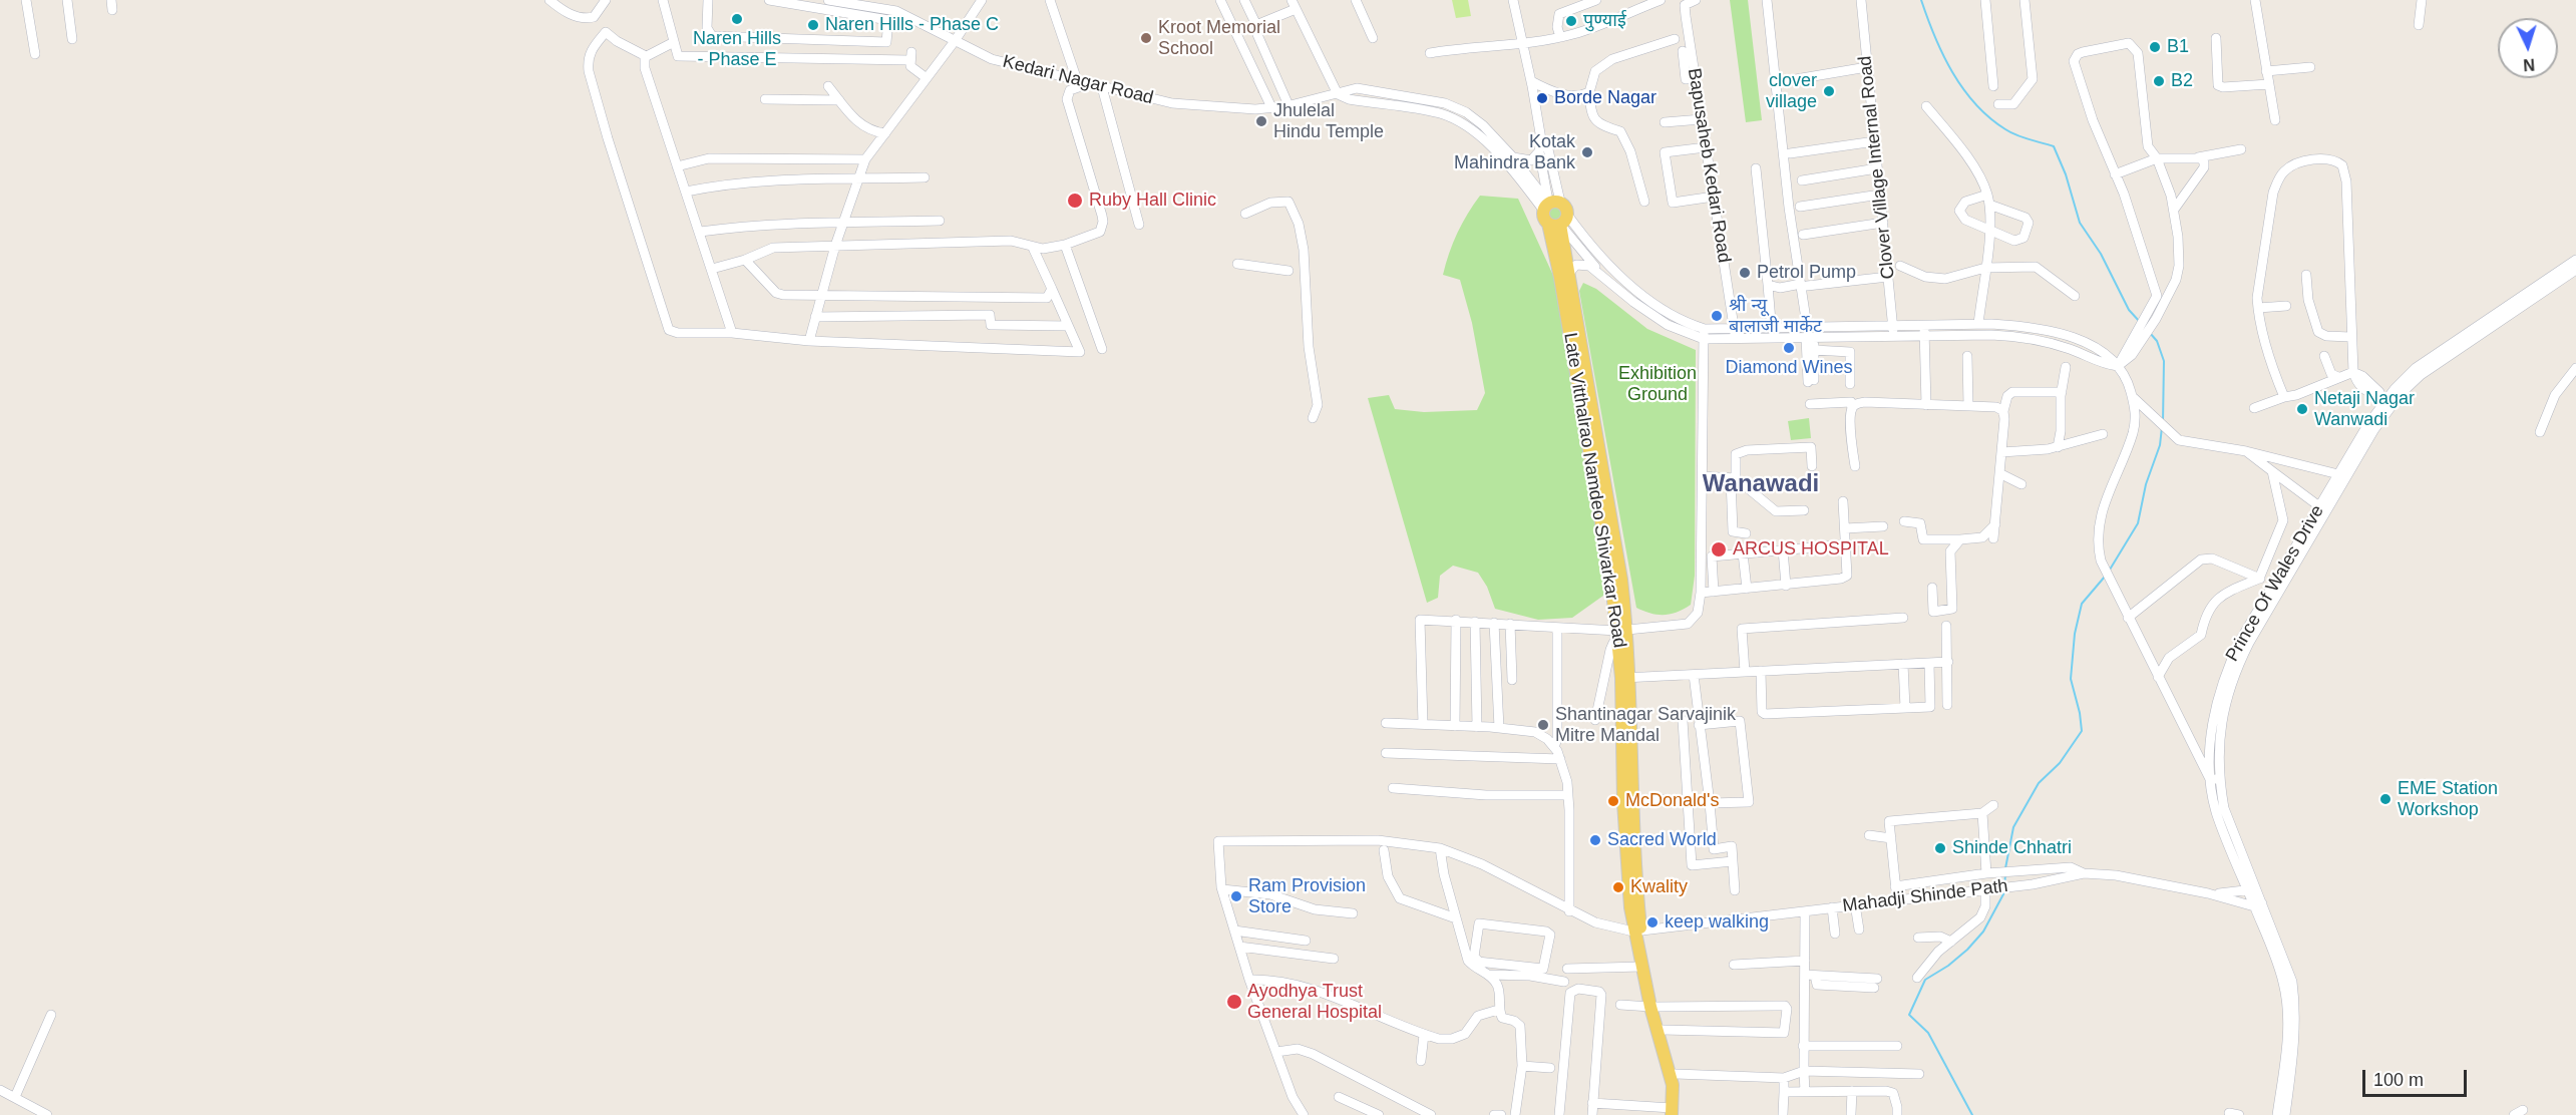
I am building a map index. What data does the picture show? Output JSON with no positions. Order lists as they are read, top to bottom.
{
  "streets": {
    "main road": ["Late Vitthalrao Namdeo Shivarkar Road"],
    "street": [
      "Kedari Nagar Road",
      "Bapusaheb Kedari Road",
      "Clover Village Internal Road",
      "Prince Of Wales Drive",
      "Mahadji Shinde Path"
    ]
  },
  "crossings": [
    ["Late Vitthalrao Namdeo Shivarkar Road", "Mahadji Shinde Path"],
    ["Prince Of Wales Drive", "Mahadji Shinde Path"]
  ],
  "districts": ["Wanawadi"],
  "parks": ["Exhibition Ground"],
  "places": [
    "Naren Hills - Phase E",
    "पुण्याई",
    "Naren Hills - Phase C",
    "Kroot Memorial School",
    "B1",
    "B2",
    "clover village",
    "Borde Nagar",
    "Jhulelal Hindu Temple",
    "Kotak Mahindra Bank",
    "Ruby Hall Clinic",
    "Petrol Pump",
    "श्री न्यू बालाजी मार्केट",
    "Diamond Wines",
    "Netaji Nagar Wanwadi",
    "ARCUS HOSPITAL",
    "Shantinagar Sarvajinik Mitre Mandal",
    "EME Station Workshop",
    "McDonald's",
    "Sacred World",
    "Shinde Chhatri",
    "Kwality",
    "Ram Provision Store",
    "keep walking",
    "Ayodhya Trust General Hospital"
  ],
  "scale_bar": "100 m",
  "north": "bottom"
}
